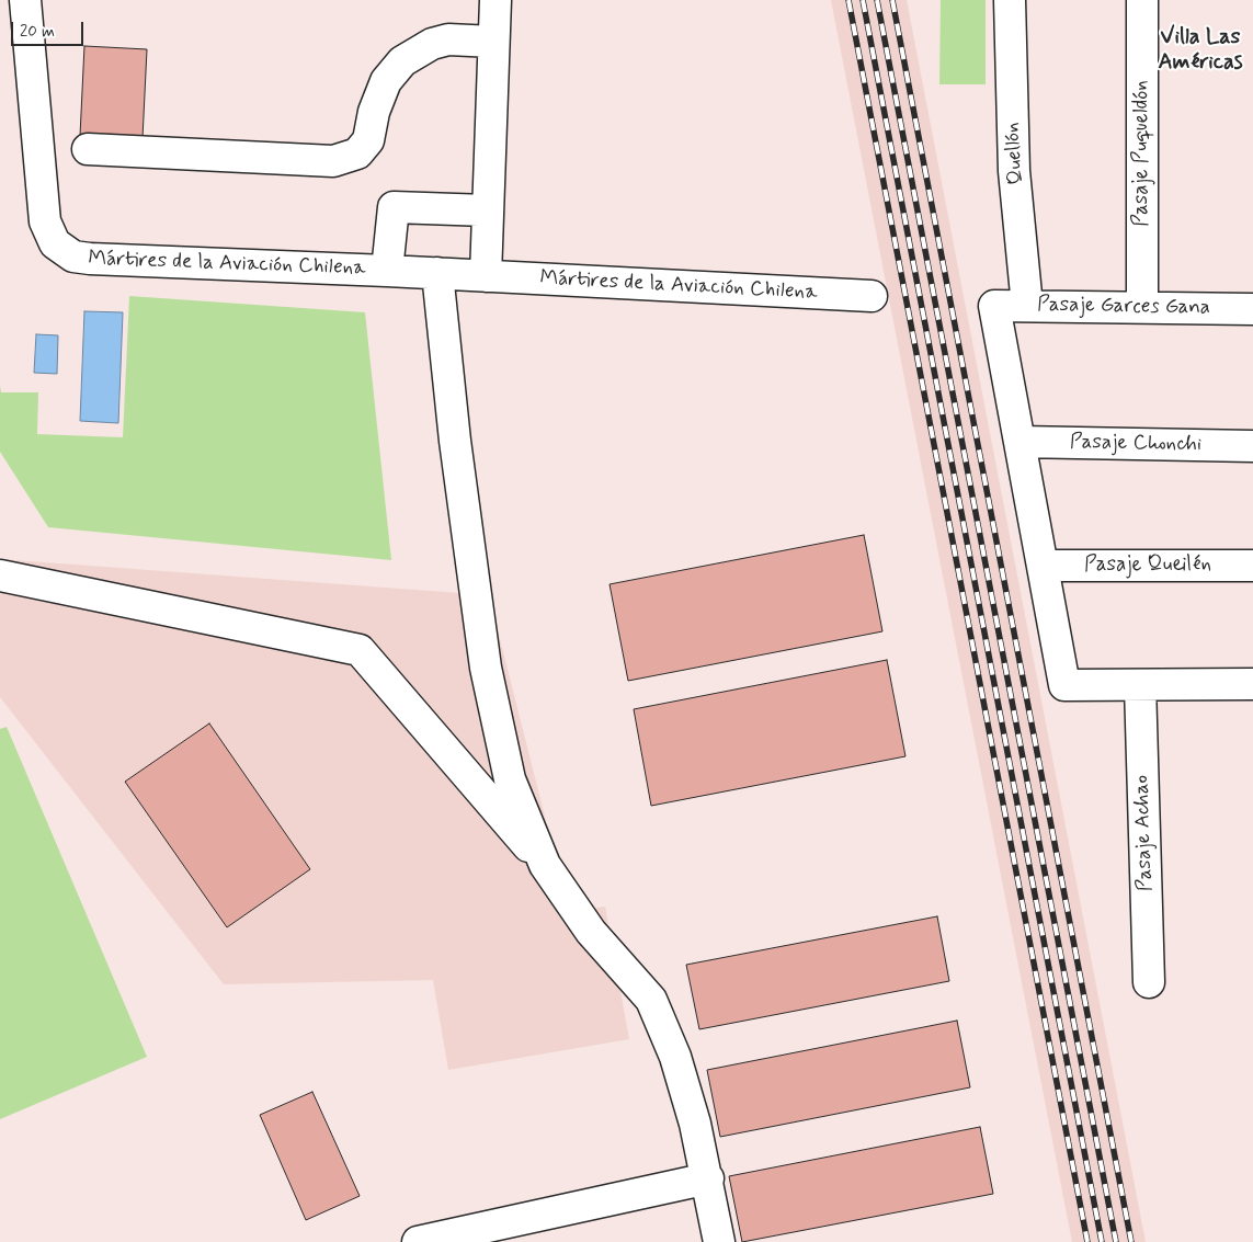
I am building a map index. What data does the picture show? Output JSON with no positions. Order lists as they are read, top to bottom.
{
  "streets": {
    "street": [
      "Quellón",
      "Pasaje Puqueldón",
      "Mártires de la Aviación Chilena",
      "Pasaje Garces Gana",
      "Pasaje Chonchi",
      "Pasaje Queilén",
      "Pasaje Achao"
    ]
  },
  "crossings": [
    ["Quellón", "Pasaje Garces Gana"],
    ["Pasaje Puqueldón", "Pasaje Garces Gana"],
    ["Pasaje Garces Gana", "Pasaje Chonchi"]
  ],
  "districts": ["Villa Las Américas"],
  "scale_bar": "20 m"
}
